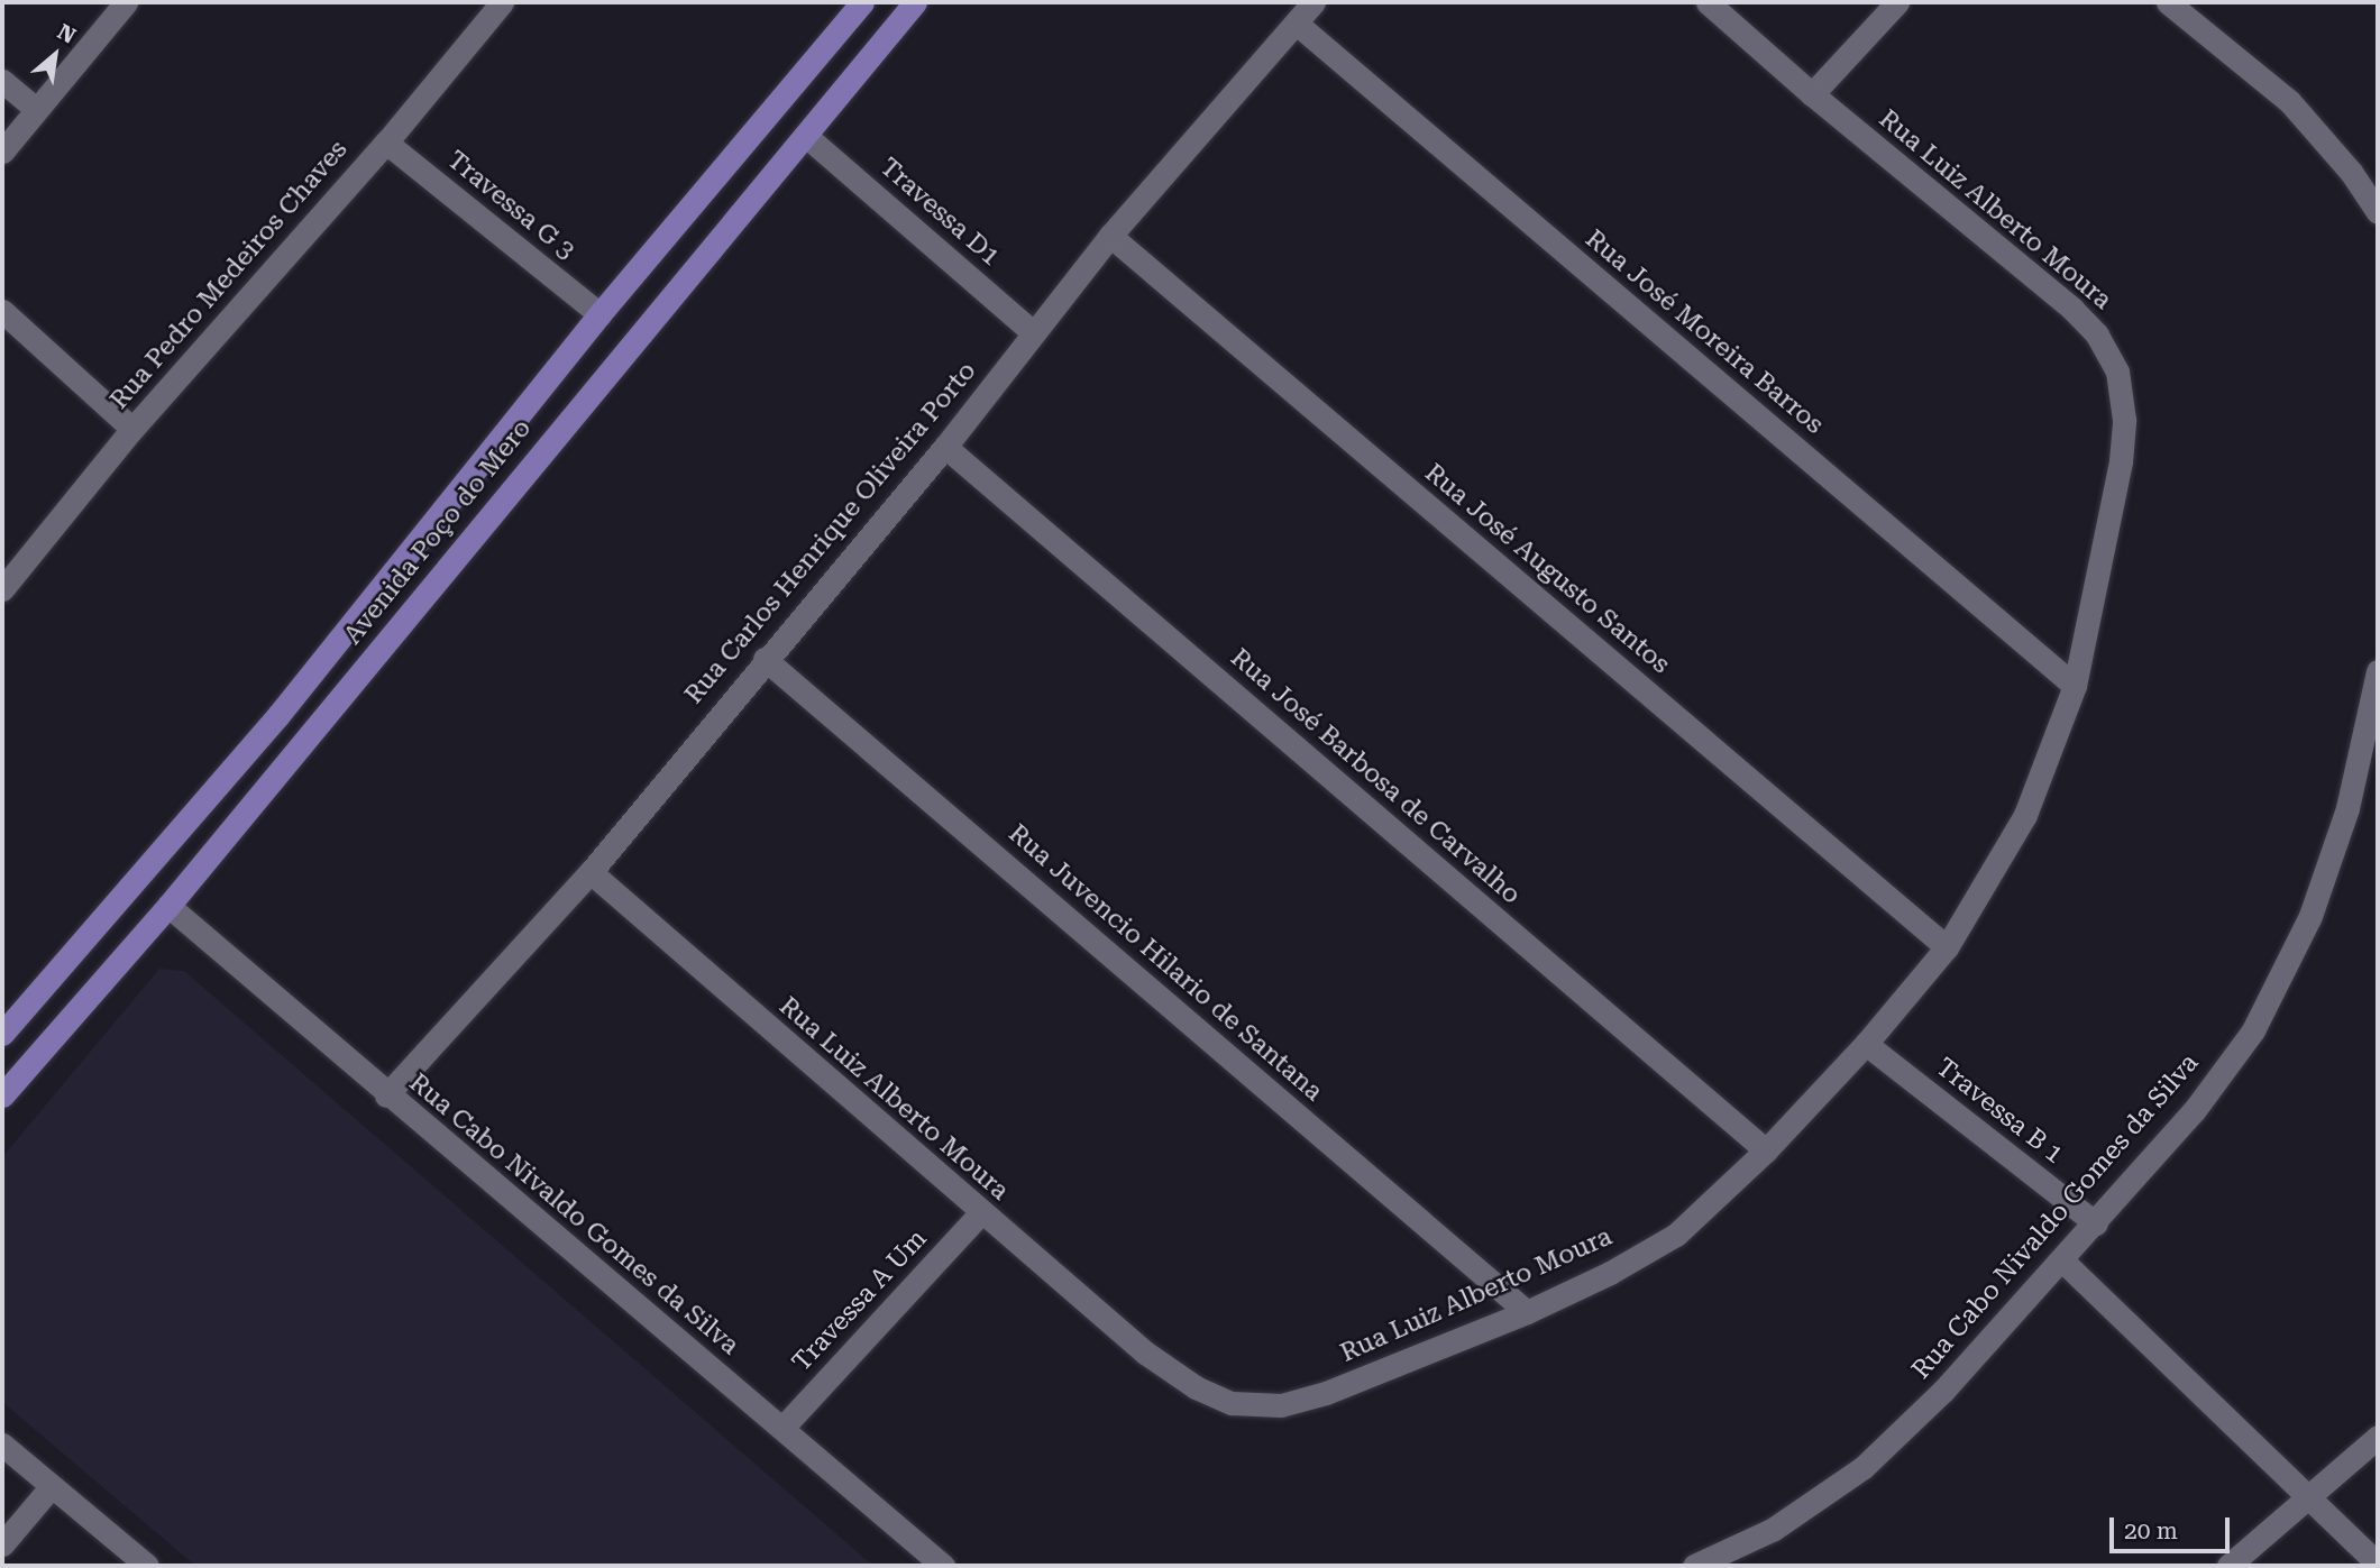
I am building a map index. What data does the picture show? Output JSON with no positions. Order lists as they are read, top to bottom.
{
  "streets": {
    "main road": ["Avenida Poço do Mero"],
    "street": [
      "Travessa G 3",
      "Rua Luiz Alberto Moura",
      "Travessa D1",
      "Rua Pedro Medeiros Chaves",
      "Rua José Moreira Barros",
      "Rua Carlos Henrique Oliveira Porto",
      "Rua José Augusto Santos",
      "Rua José Barbosa de Carvalho",
      "Rua Juvencio Hilario de Santana",
      "Travessa B 1",
      "Rua Cabo Nivaldo Gomes da Silva",
      "Travessa A Um"
    ]
  },
  "crossings": [
    ["Travessa G 3", "Rua Pedro Medeiros Chaves"],
    ["Travessa G 3", "Avenida Poço do Mero"],
    ["Rua Luiz Alberto Moura", "Rua José Moreira Barros"],
    ["Rua Luiz Alberto Moura", "Rua Carlos Henrique Oliveira Porto"],
    ["Rua Luiz Alberto Moura", "Rua José Augusto Santos"],
    ["Rua Luiz Alberto Moura", "Rua José Barbosa de Carvalho"],
    ["Rua Luiz Alberto Moura", "Rua Juvencio Hilario de Santana"],
    ["Rua Luiz Alberto Moura", "Travessa B 1"],
    ["Rua Luiz Alberto Moura", "Travessa A Um"],
    ["Travessa D1", "Avenida Poço do Mero"],
    ["Travessa D1", "Rua Carlos Henrique Oliveira Porto"],
    ["Rua José Moreira Barros", "Rua Carlos Henrique Oliveira Porto"],
    ["Avenida Poço do Mero", "Rua Cabo Nivaldo Gomes da Silva"],
    ["Rua Carlos Henrique Oliveira Porto", "Rua José Augusto Santos"],
    ["Rua Carlos Henrique Oliveira Porto", "Rua José Barbosa de Carvalho"],
    ["Rua Carlos Henrique Oliveira Porto", "Rua Juvencio Hilario de Santana"],
    ["Rua Carlos Henrique Oliveira Porto", "Rua Cabo Nivaldo Gomes da Silva"],
    ["Travessa B 1", "Rua Cabo Nivaldo Gomes da Silva"],
    ["Rua Cabo Nivaldo Gomes da Silva", "Travessa A Um"]
  ],
  "scale_bar": "20 m",
  "north": "top right"
}
